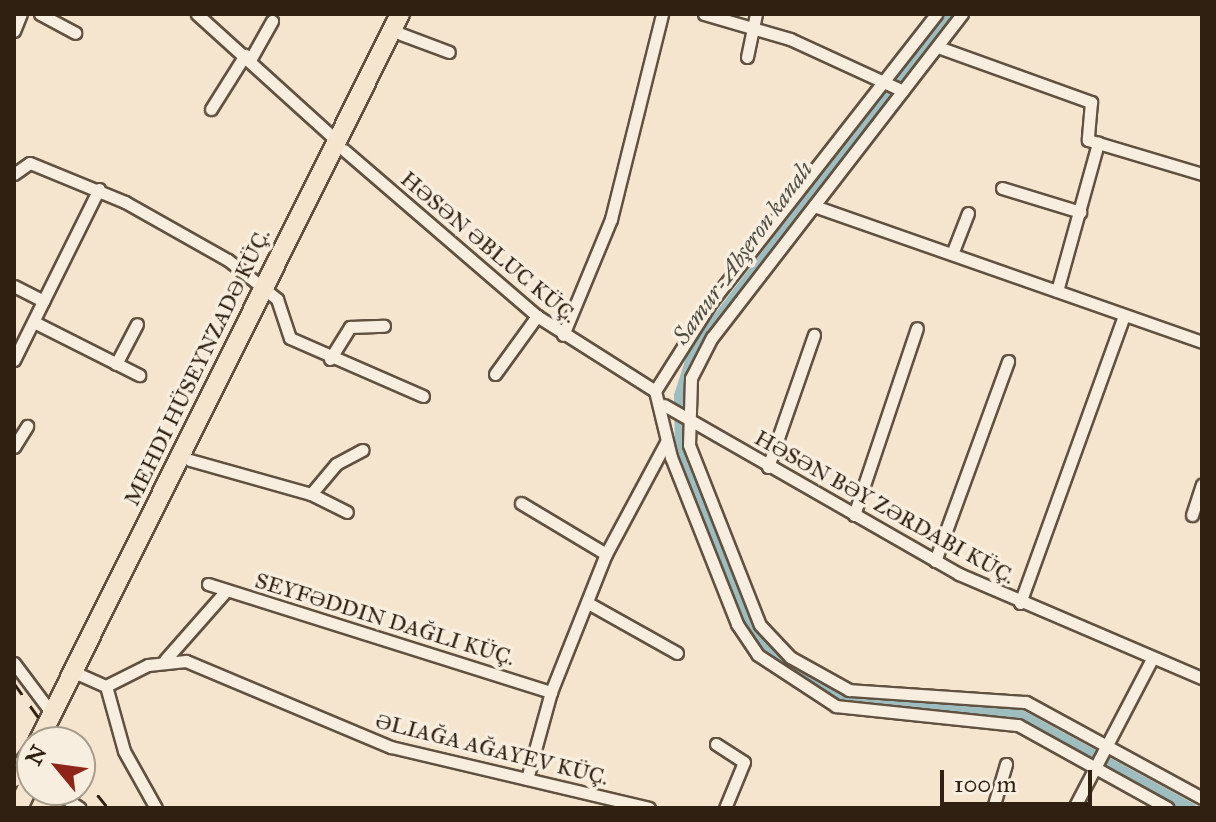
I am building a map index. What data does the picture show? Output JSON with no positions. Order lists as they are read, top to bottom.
{
  "streets": {
    "main road": ["MEHDI HÜSEYNZADƏ KÜÇ."],
    "street": ["HƏSƏN ƏBLUC KÜÇ.", "HƏSƏN BƏY ZƏRDABI KÜÇ.", "ƏLIAĞA AĞAYEV KÜÇ."]
  },
  "crossings": [
    ["HƏSƏN ƏBLUC KÜÇ.", "MEHDI HÜSEYNZADƏ KÜÇ."]
  ],
  "water": ["Samur-Abşeron kanalı"],
  "scale_bar": "100 m",
  "north": "top left"
}
